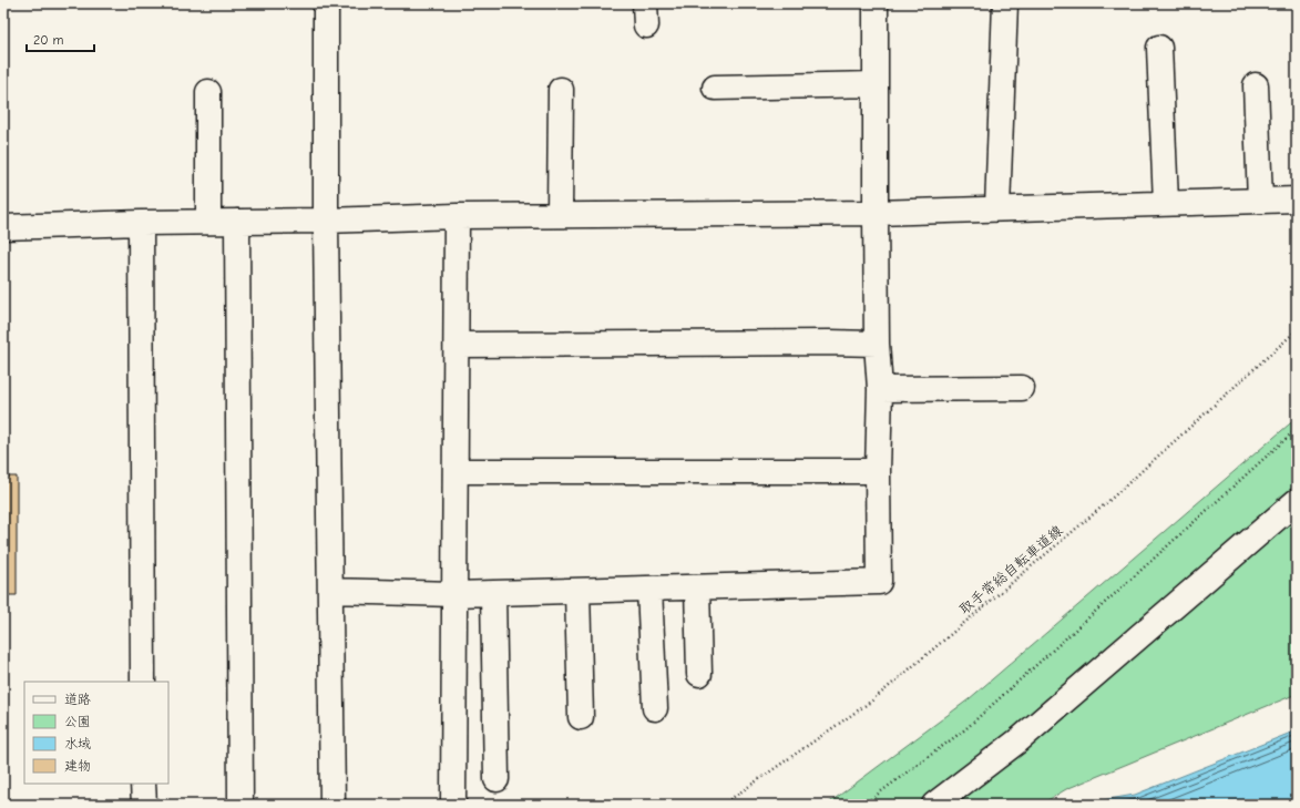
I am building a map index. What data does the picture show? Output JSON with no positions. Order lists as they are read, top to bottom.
{
  "streets": {
    "path": ["取手常総自転車道線"]
  },
  "legend": [
    "道路",
    "公園",
    "水域",
    "建物"
  ],
  "scale_bar": "20 m"
}
